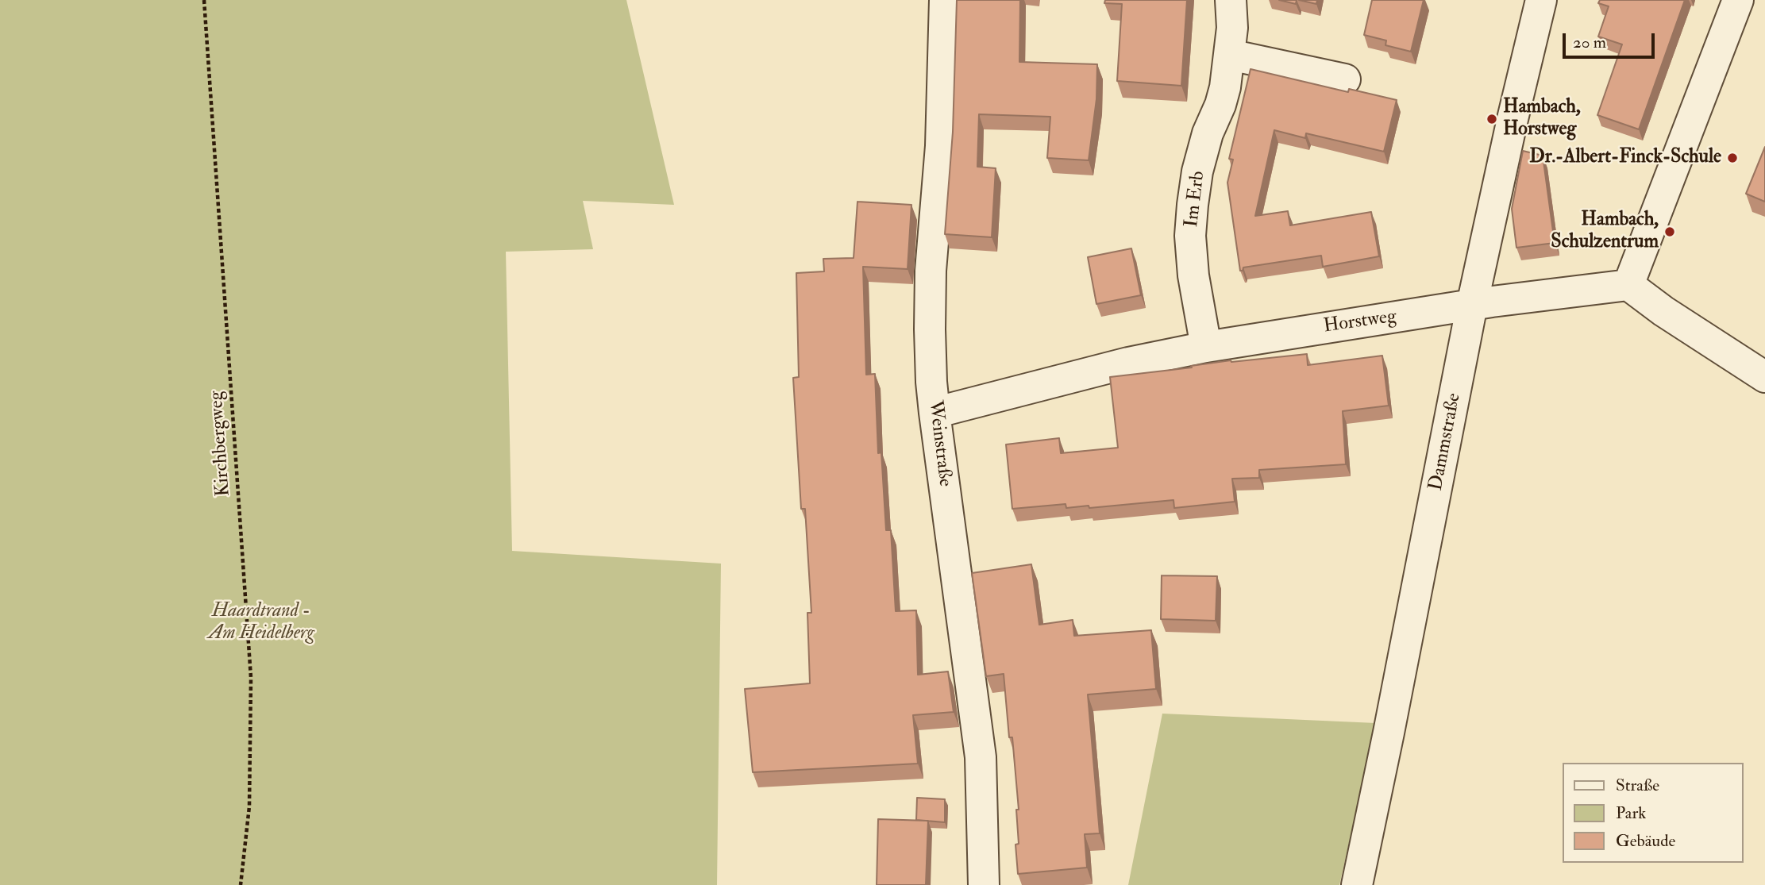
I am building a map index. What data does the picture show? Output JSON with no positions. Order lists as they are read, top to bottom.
{
  "streets": {
    "street": [
      "Im Erb",
      "Horstweg",
      "Dammstraße",
      "Weinstraße"
    ],
    "path": ["Kirchbergweg"]
  },
  "crossings": [
    ["Im Erb", "Horstweg"],
    ["Horstweg", "Dammstraße"],
    ["Horstweg", "Weinstraße"]
  ],
  "parks": ["Haardtrand - Am Heidelberg"],
  "places": ["Hambach, Horstweg", "Dr.-Albert-Finck-Schule", "Hambach, Schulzentrum"],
  "legend": ["Straße", "Park", "Gebäude"],
  "scale_bar": "20 m"
}
